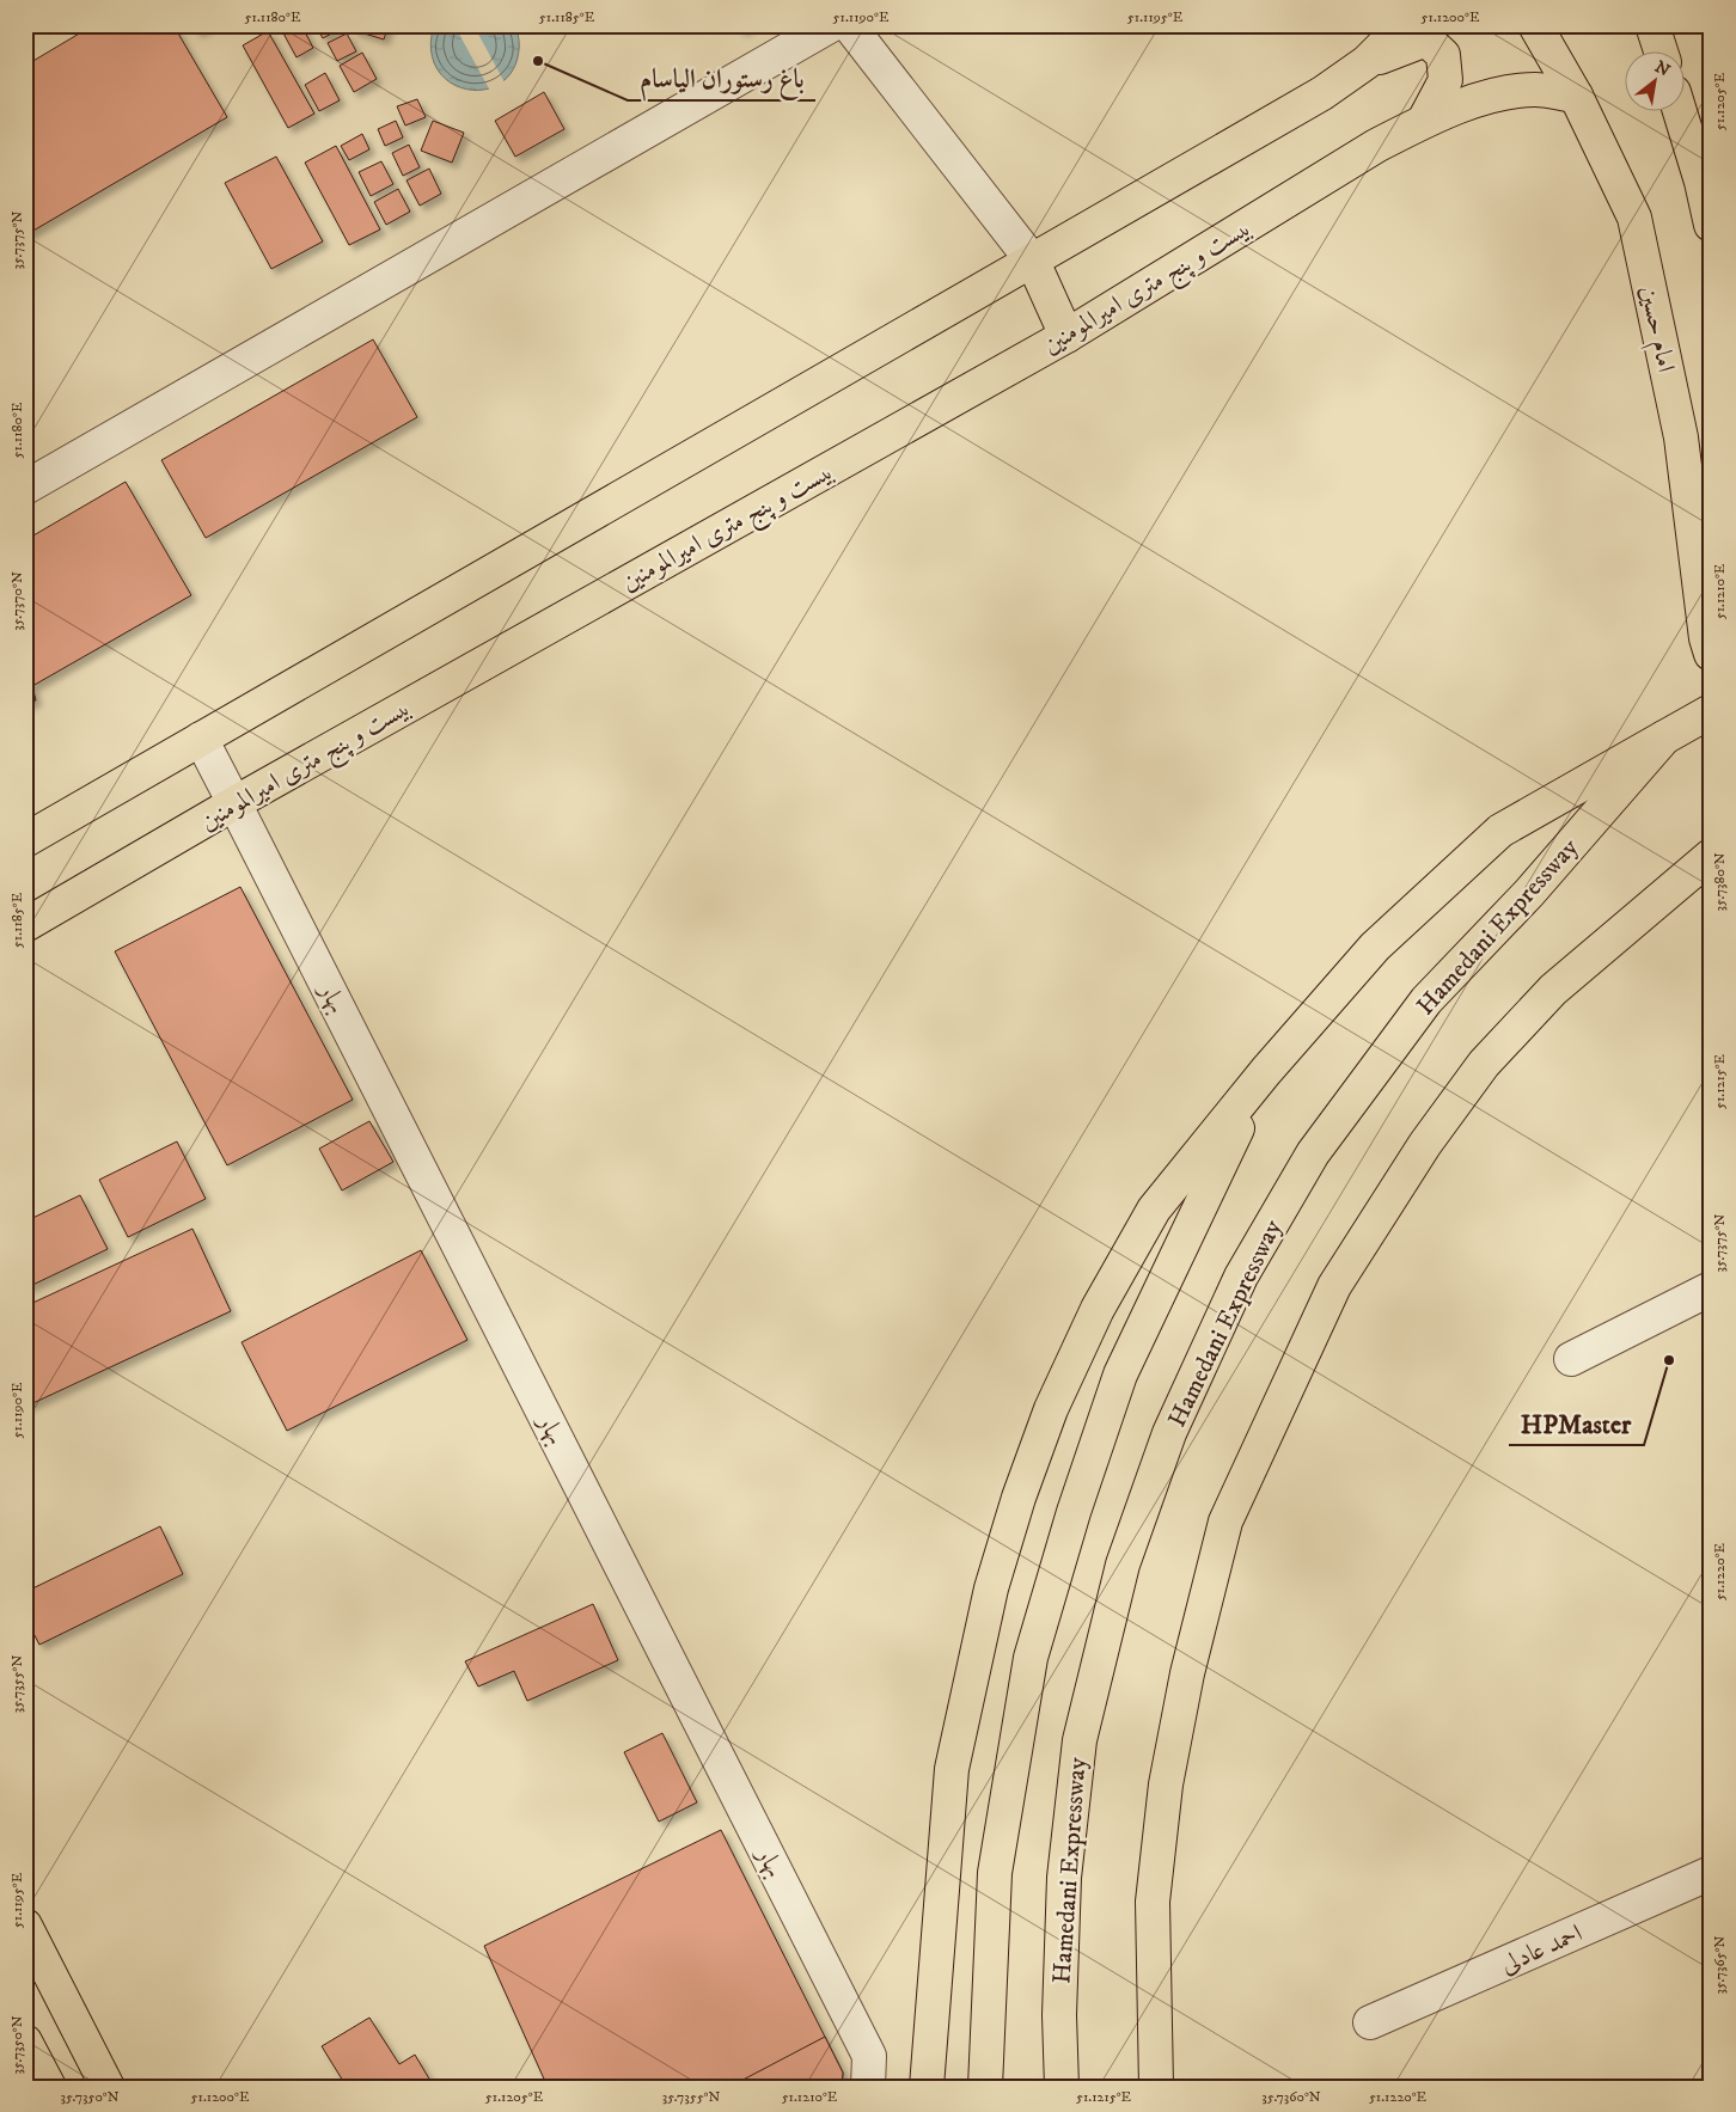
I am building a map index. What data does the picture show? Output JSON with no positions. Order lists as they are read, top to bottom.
{
  "streets": {
    "main road": ["بیست و پنج متری امیرالمومنین", "امام حسین", "Hamedani Expressway"],
    "street": ["بهار", "احمد عادلی"]
  },
  "crossings": [
    ["بیست و پنج متری امیرالمومنین", "امام حسین"],
    ["بیست و پنج متری امیرالمومنین", "بهار"]
  ],
  "places": ["باغ رستوران الیاسام", "HPMaster"],
  "north": "top right",
  "coordinates": [
    "51.1180°E",
    "51.1185°E",
    "51.1190°E",
    "51.1195°E",
    "51.1200°E",
    "51.1205°E",
    "35.7375°N",
    "51.1210°E",
    "35.7370°N",
    "35.7380°N",
    "51.1215°E",
    "51.1220°E",
    "35.7355°N",
    "35.7365°N",
    "35.7350°N",
    "35.7360°N"
  ]
}
